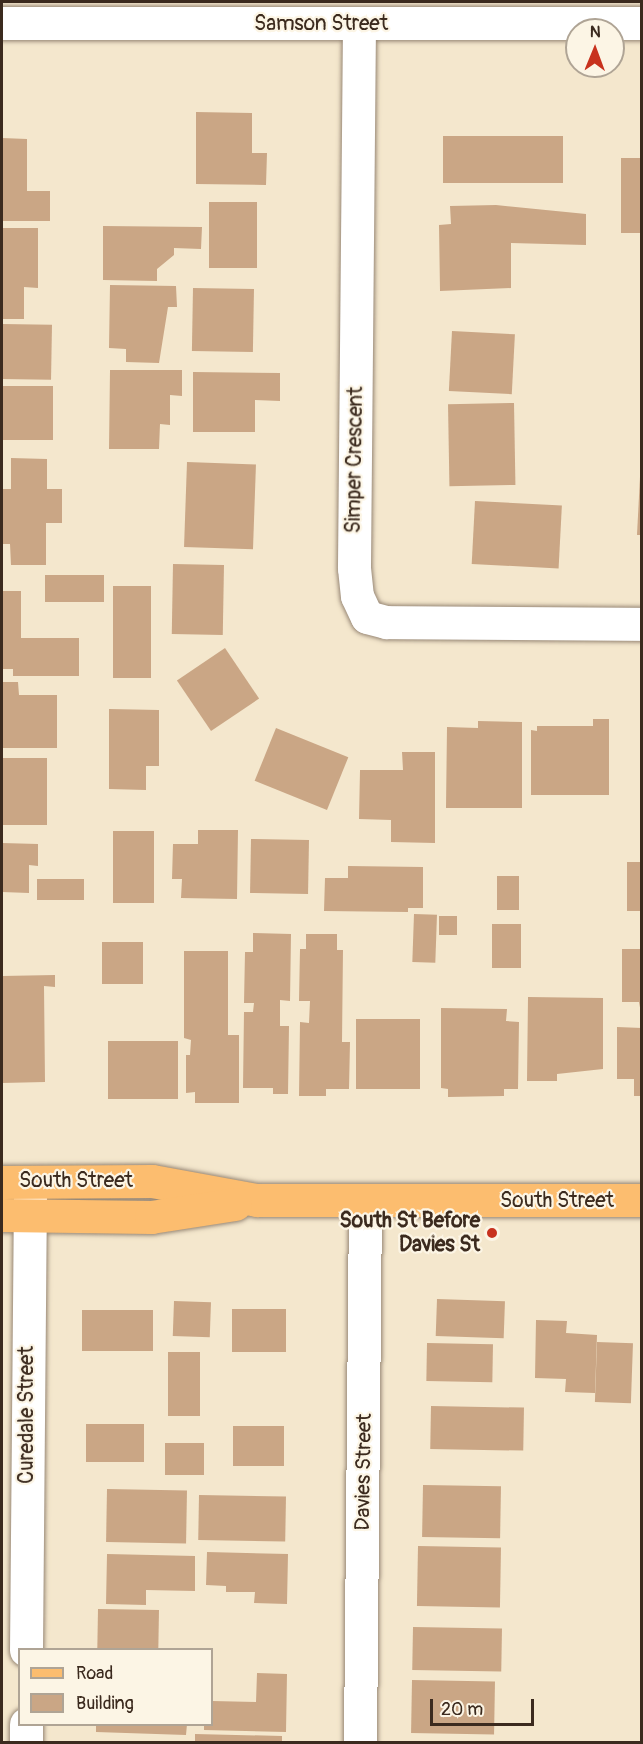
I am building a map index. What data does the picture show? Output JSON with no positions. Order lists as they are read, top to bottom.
{
  "streets": {
    "main road": ["South Street"],
    "street": [
      "Samson Street",
      "Simper Crescent",
      "Curedale Street",
      "Davies Street"
    ]
  },
  "crossings": [
    ["Samson Street", "Simper Crescent"],
    ["South Street", "Curedale Street"],
    ["South Street", "Davies Street"]
  ],
  "places": ["South St Before Davies St"],
  "legend": ["Road", "Building"],
  "scale_bar": "20 m",
  "north": "top"
}
